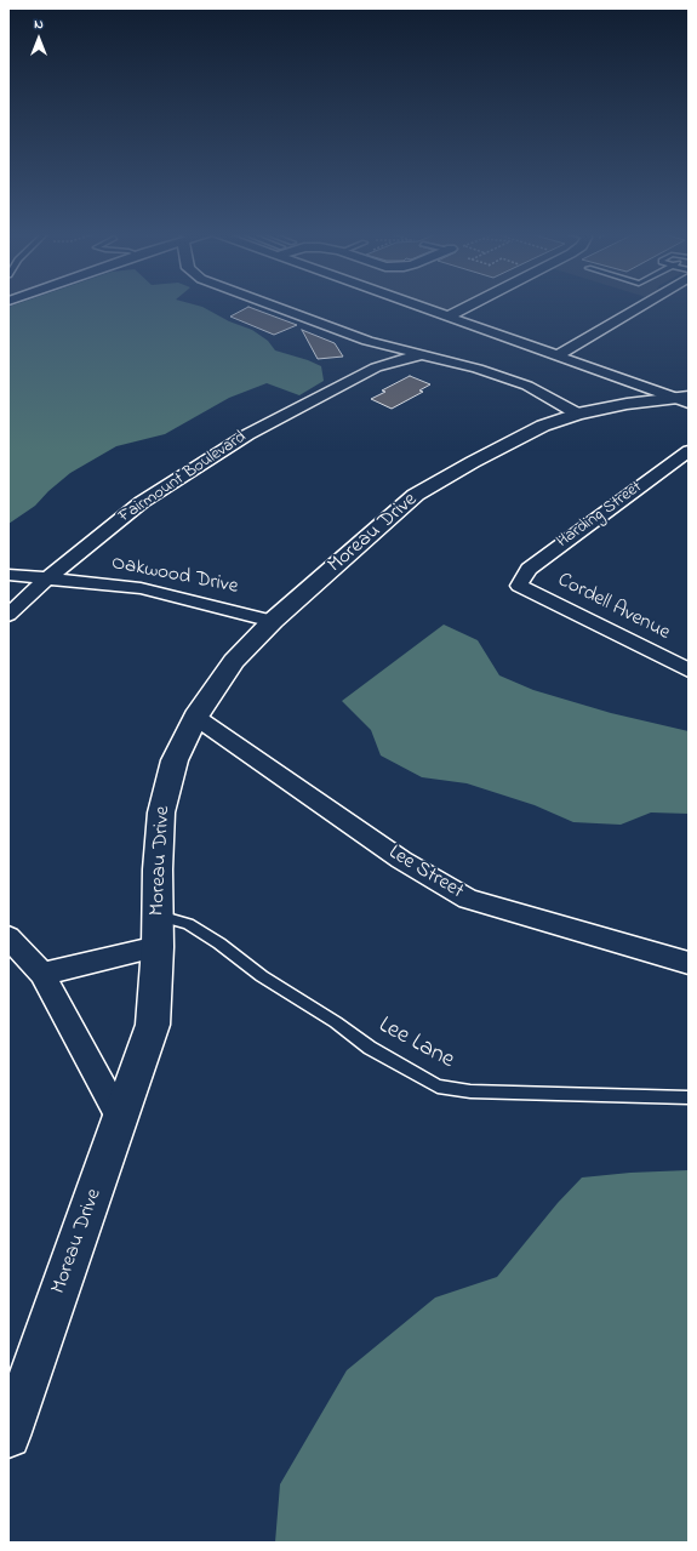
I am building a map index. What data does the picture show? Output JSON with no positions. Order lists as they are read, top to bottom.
{
  "streets": {
    "main road": ["Moreau Drive"],
    "street": [
      "Fairmount Boulevard",
      "Harding Street",
      "Oakwood Drive",
      "Cordell Avenue",
      "Lee Street"
    ],
    "lane": ["Lee Lane"]
  },
  "crossings": [
    ["Fairmount Boulevard", "Oakwood Drive"],
    ["Harding Street", "Cordell Avenue"],
    ["Moreau Drive", "Oakwood Drive"],
    ["Moreau Drive", "Lee Street"],
    ["Moreau Drive", "Lee Lane"]
  ],
  "north": "top"
}
